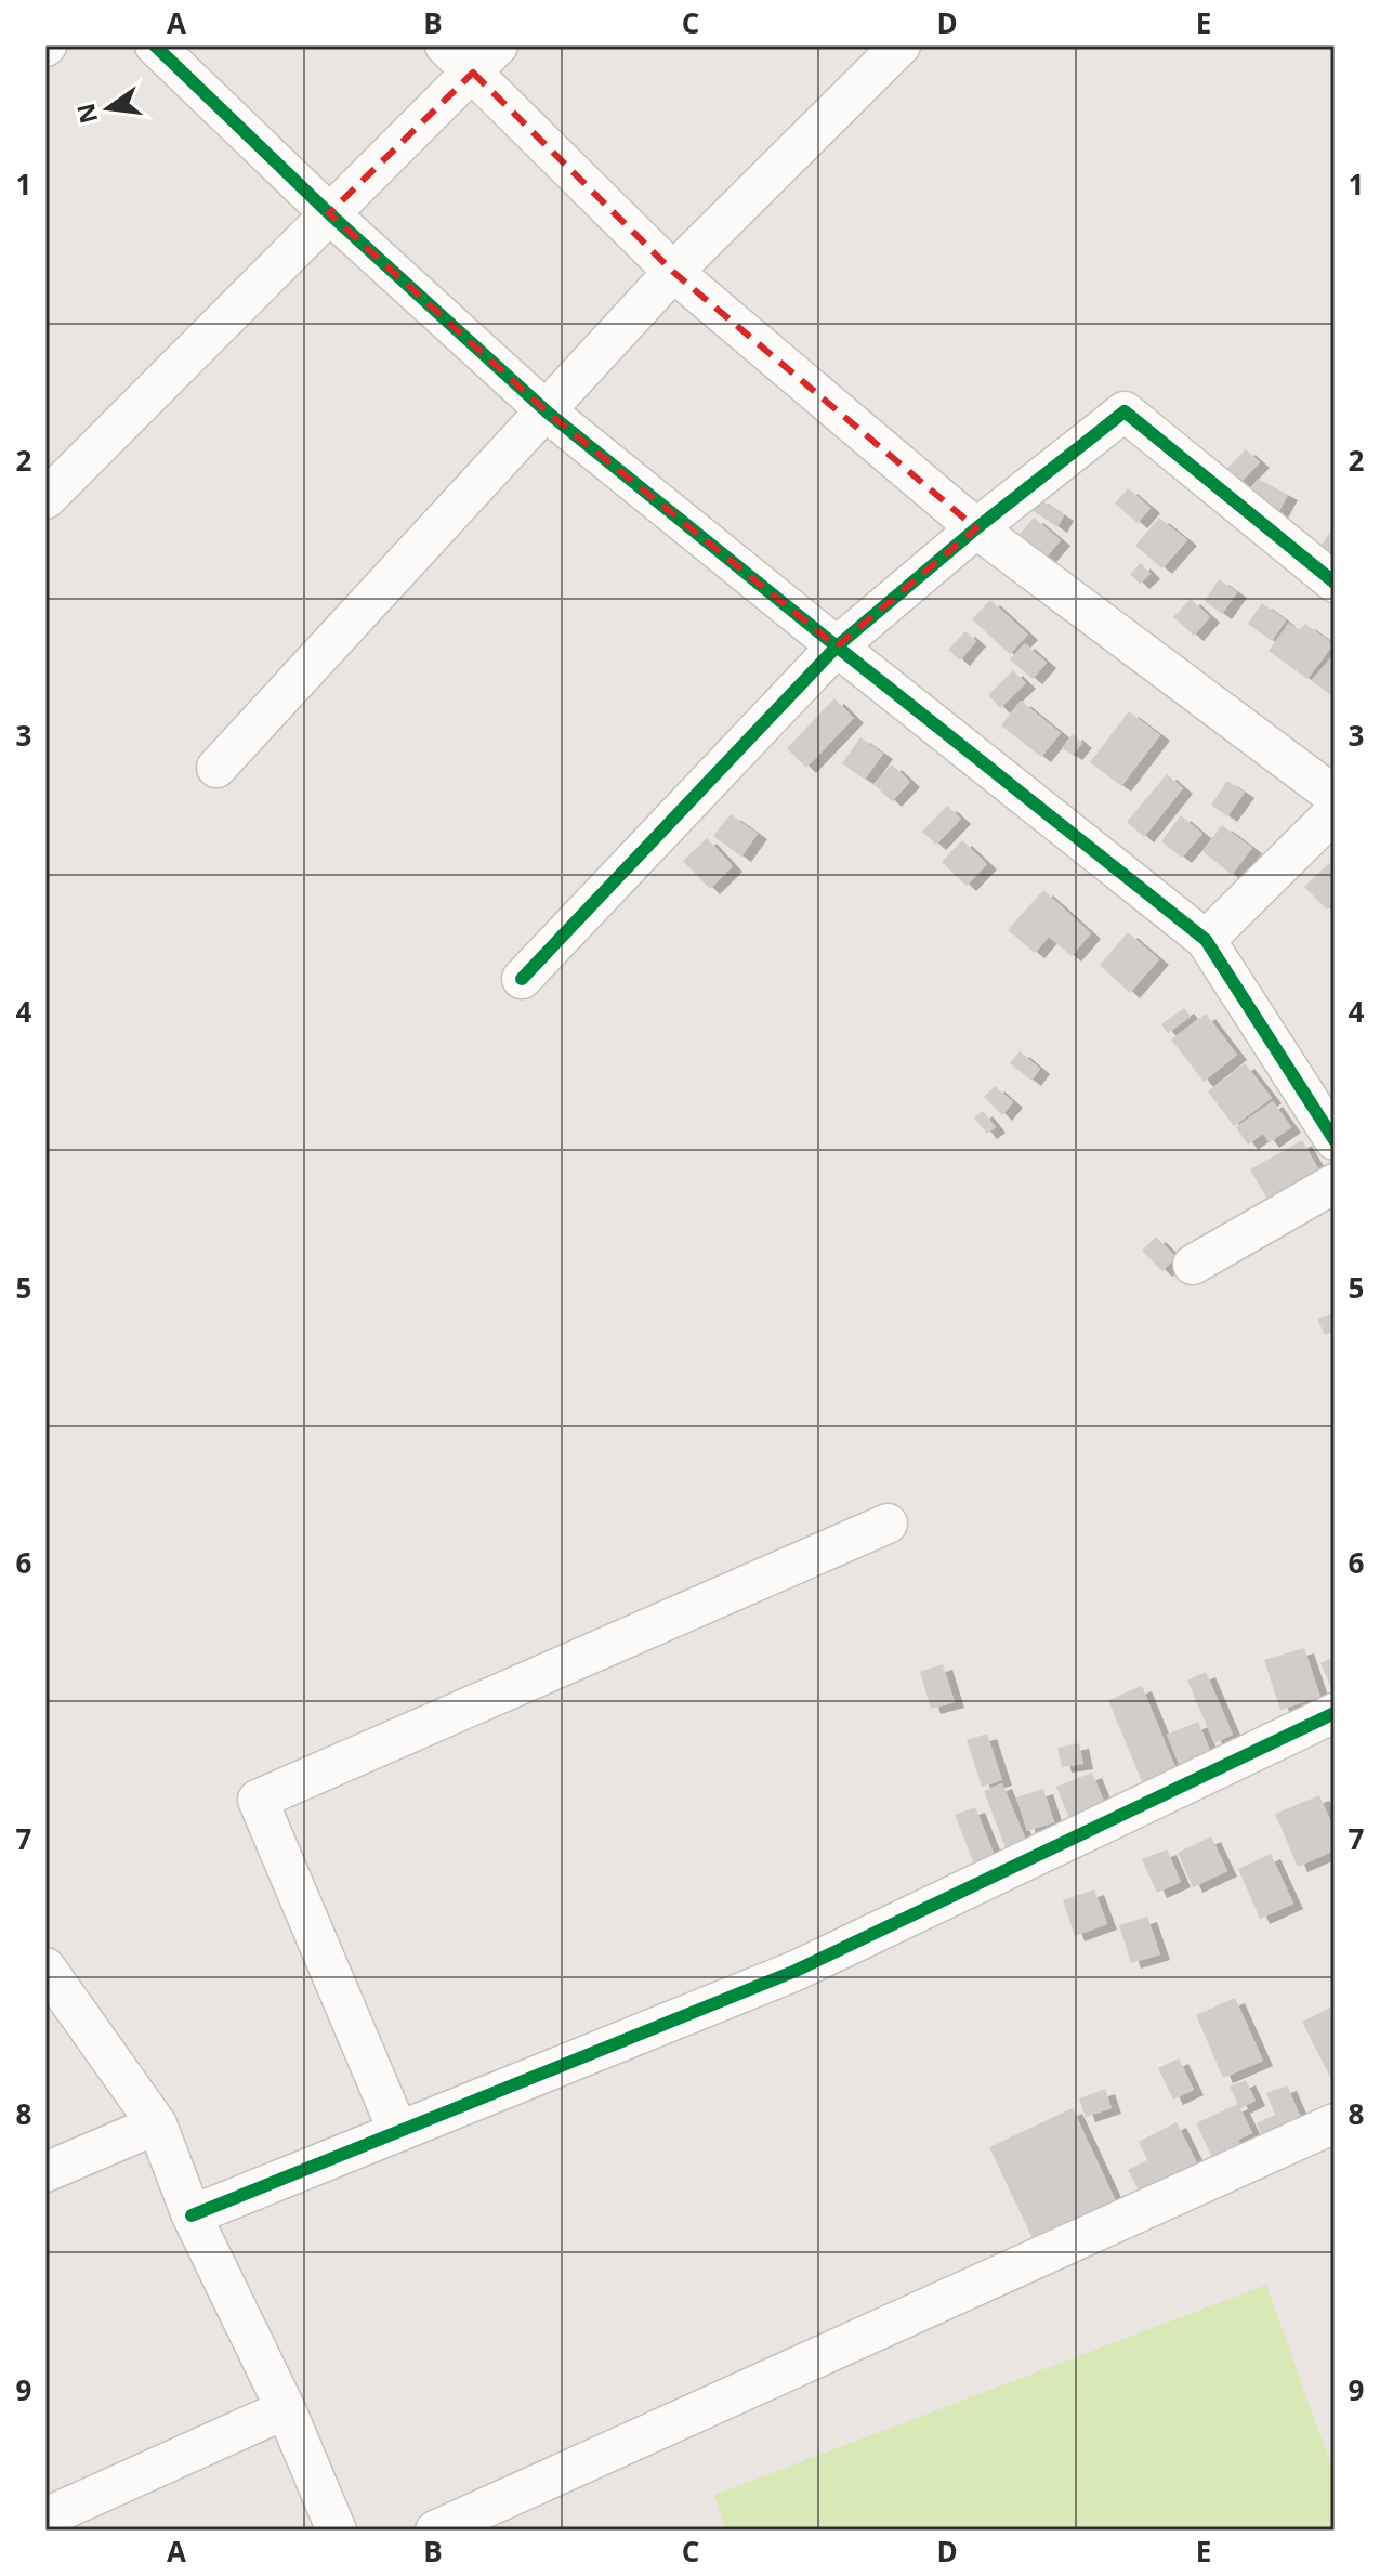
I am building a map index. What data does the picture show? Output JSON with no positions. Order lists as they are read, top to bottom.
{
  "north": "left",
  "grid": {
    "columns": [
      "A",
      "B",
      "C",
      "D",
      "E"
    ],
    "rows": [
      "1",
      "2",
      "3",
      "4",
      "5",
      "6",
      "7",
      "8",
      "9"
    ]
  }
}
